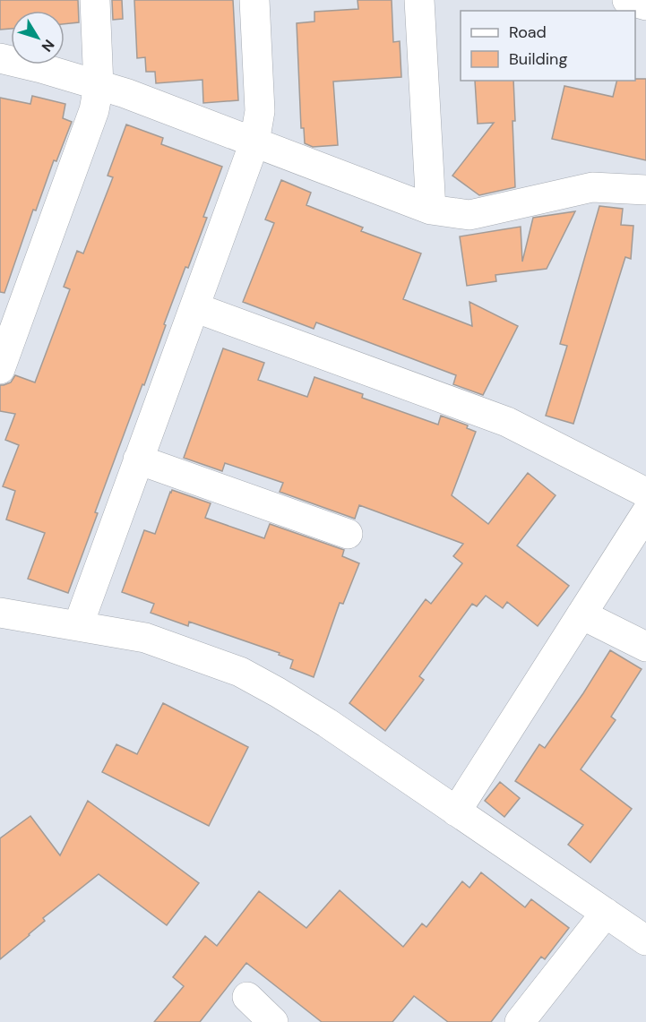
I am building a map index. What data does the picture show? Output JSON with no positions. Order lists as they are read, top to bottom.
{
  "legend": ["Road", "Building"],
  "north": "bottom right"
}
